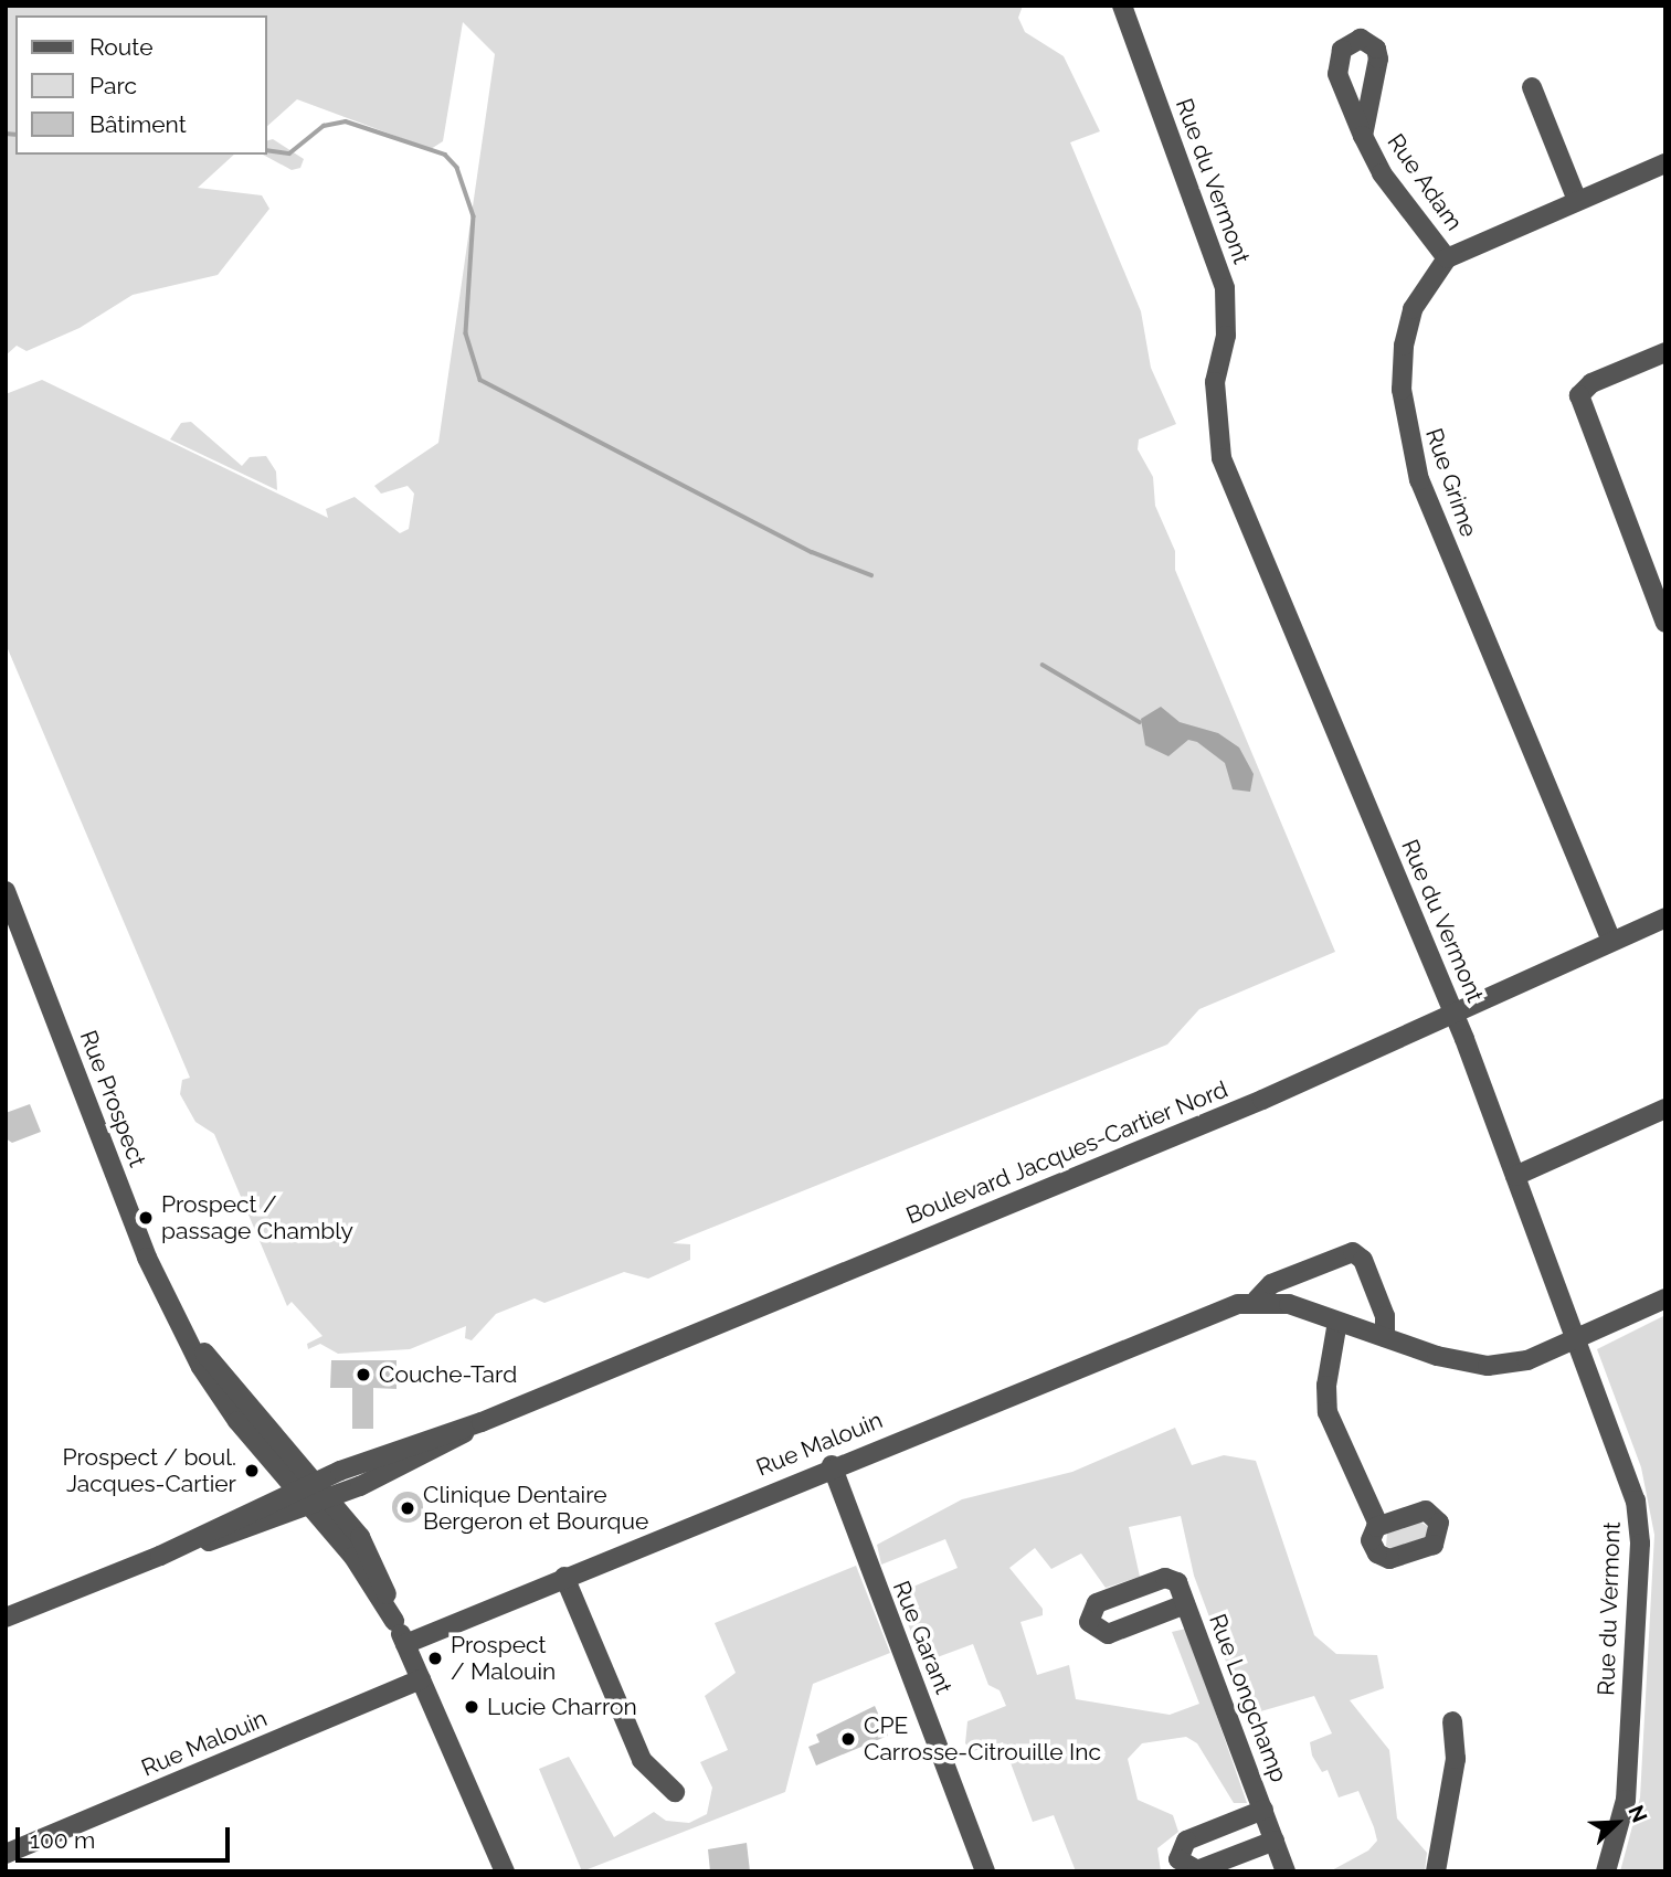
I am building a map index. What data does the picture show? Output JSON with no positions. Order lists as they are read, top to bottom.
{
  "streets": {
    "street": [
      "Rue du Vermont",
      "Rue Adam",
      "Rue Grime",
      "Rue Prospect",
      "Boulevard Jacques-Cartier Nord",
      "Rue Malouin",
      "Rue Garant",
      "Rue Longchamp"
    ]
  },
  "crossings": [
    ["Rue du Vermont", "Boulevard Jacques-Cartier Nord"],
    ["Rue Adam", "Rue Grime"],
    ["Rue Grime", "Boulevard Jacques-Cartier Nord"],
    ["Rue Prospect", "Boulevard Jacques-Cartier Nord"],
    ["Rue Prospect", "Rue Malouin"],
    ["Rue Malouin", "Rue Garant"]
  ],
  "places": [
    "Prospect / passage Chambly",
    "Couche-Tard",
    "Prospect / boul. Jacques-Cartier",
    "Clinique Dentaire Bergeron et Bourque",
    "Prospect / Malouin",
    "Lucie Charron",
    "CPE Carrosse-Citrouille Inc"
  ],
  "legend": ["Route", "Parc", "Bâtiment"],
  "scale_bar": "100 m",
  "north": "top right"
}
